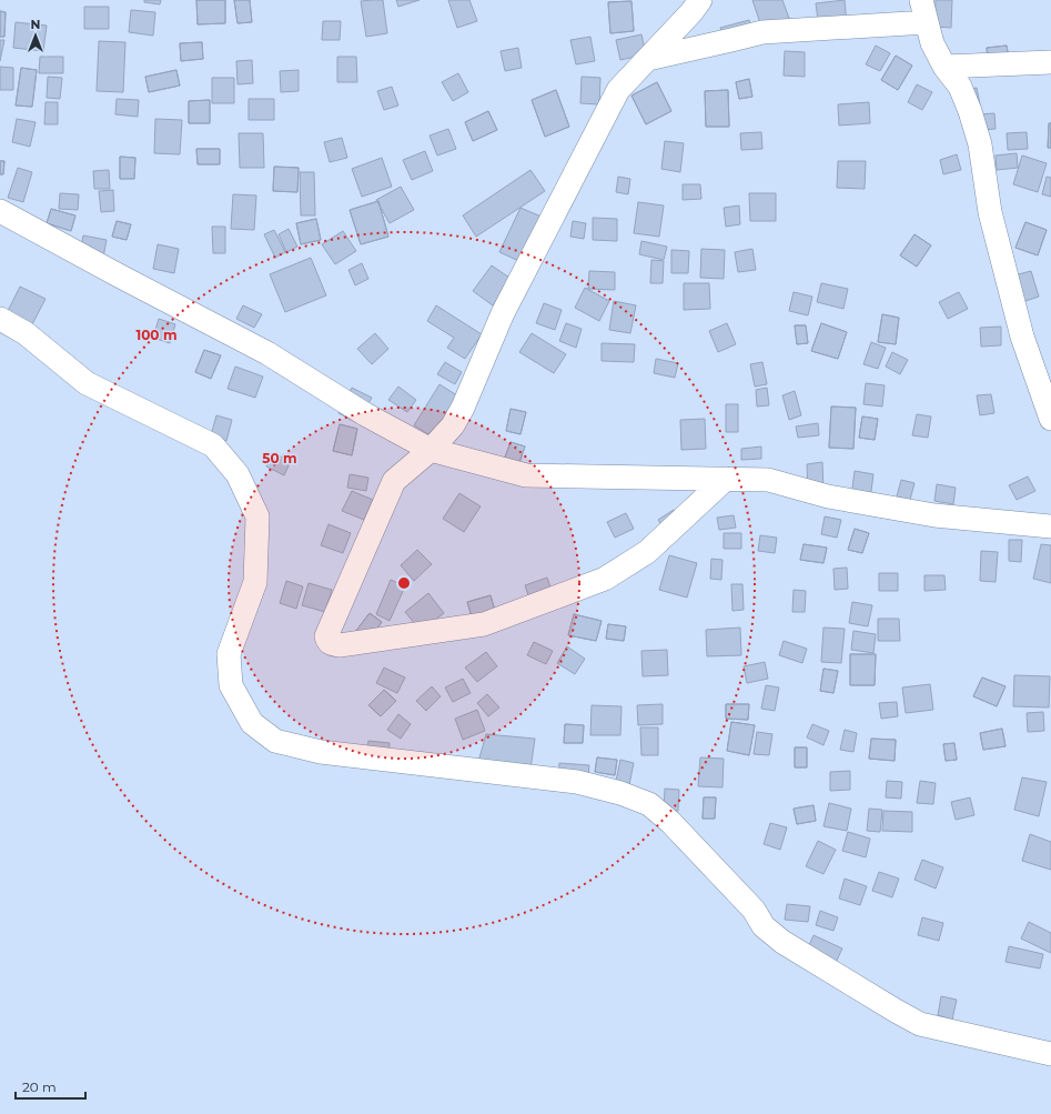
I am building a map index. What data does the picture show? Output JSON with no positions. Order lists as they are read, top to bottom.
{
  "scale_bar": "20 m",
  "north": "top",
  "rings": ["100 m", "50 m"]
}
